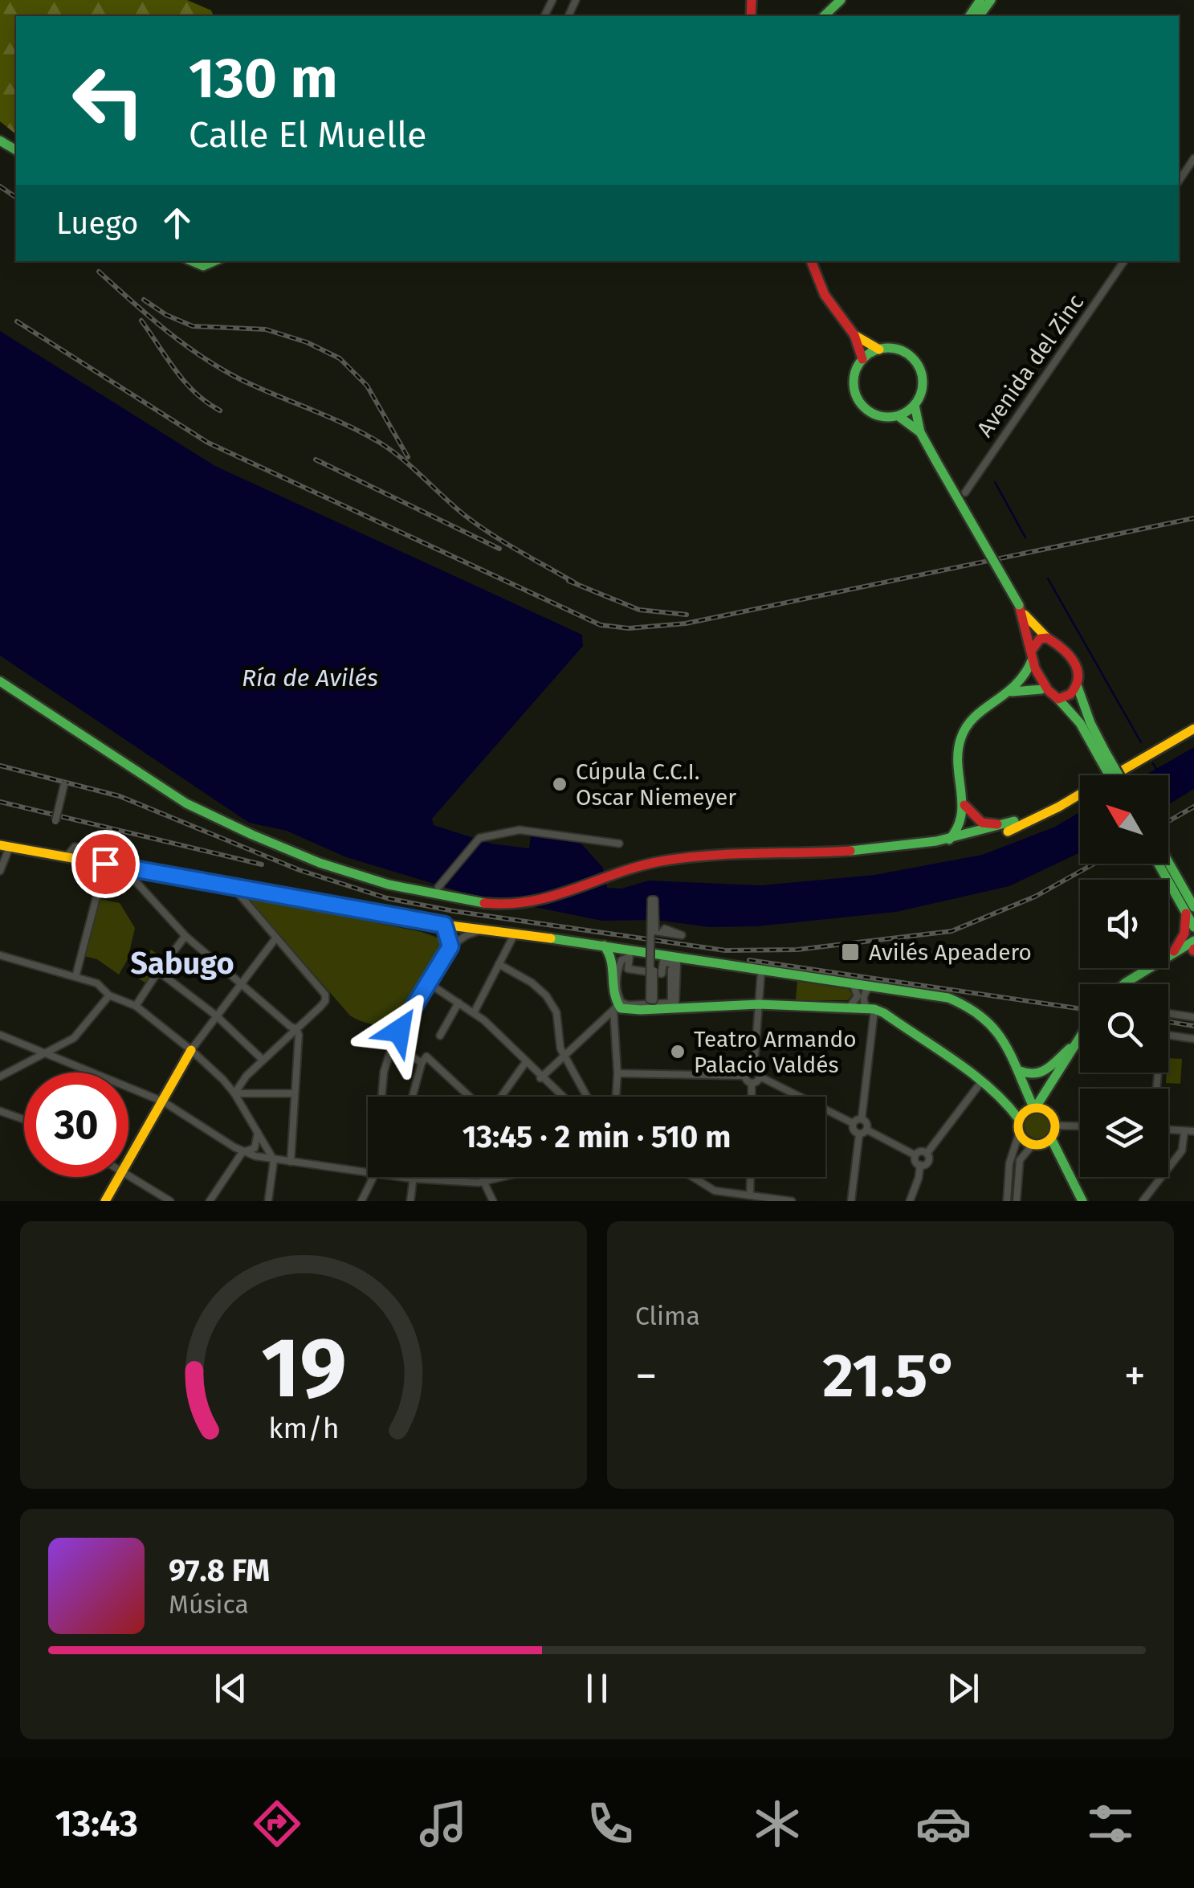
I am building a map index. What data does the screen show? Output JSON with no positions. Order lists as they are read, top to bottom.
{
  "streets": {
    "street": ["Avenida del Zinc"]
  },
  "districts": ["Sabugo"],
  "water": ["Ría de Avilés"],
  "places": {
    "other": ["Cúpula C.C.I. Oscar Niemeyer", "Teatro Armando Palacio Valdés"],
    "transit": ["Avilés Apeadero"]
  },
  "north": "top left",
  "page": {
    "turn": ["130 m", "Calle El Muelle"],
    "then": "Luego",
    "limit": "30",
    "trip": "13:45 · 2 min · 510 m",
    "tile": "Clima",
    "heat": ["−", "21.5°", "+"],
    "song": ["97.8 FM", "Música"],
    "tabs": "13:43",
    "gauge": ["19", "km/h"]
  }
}
